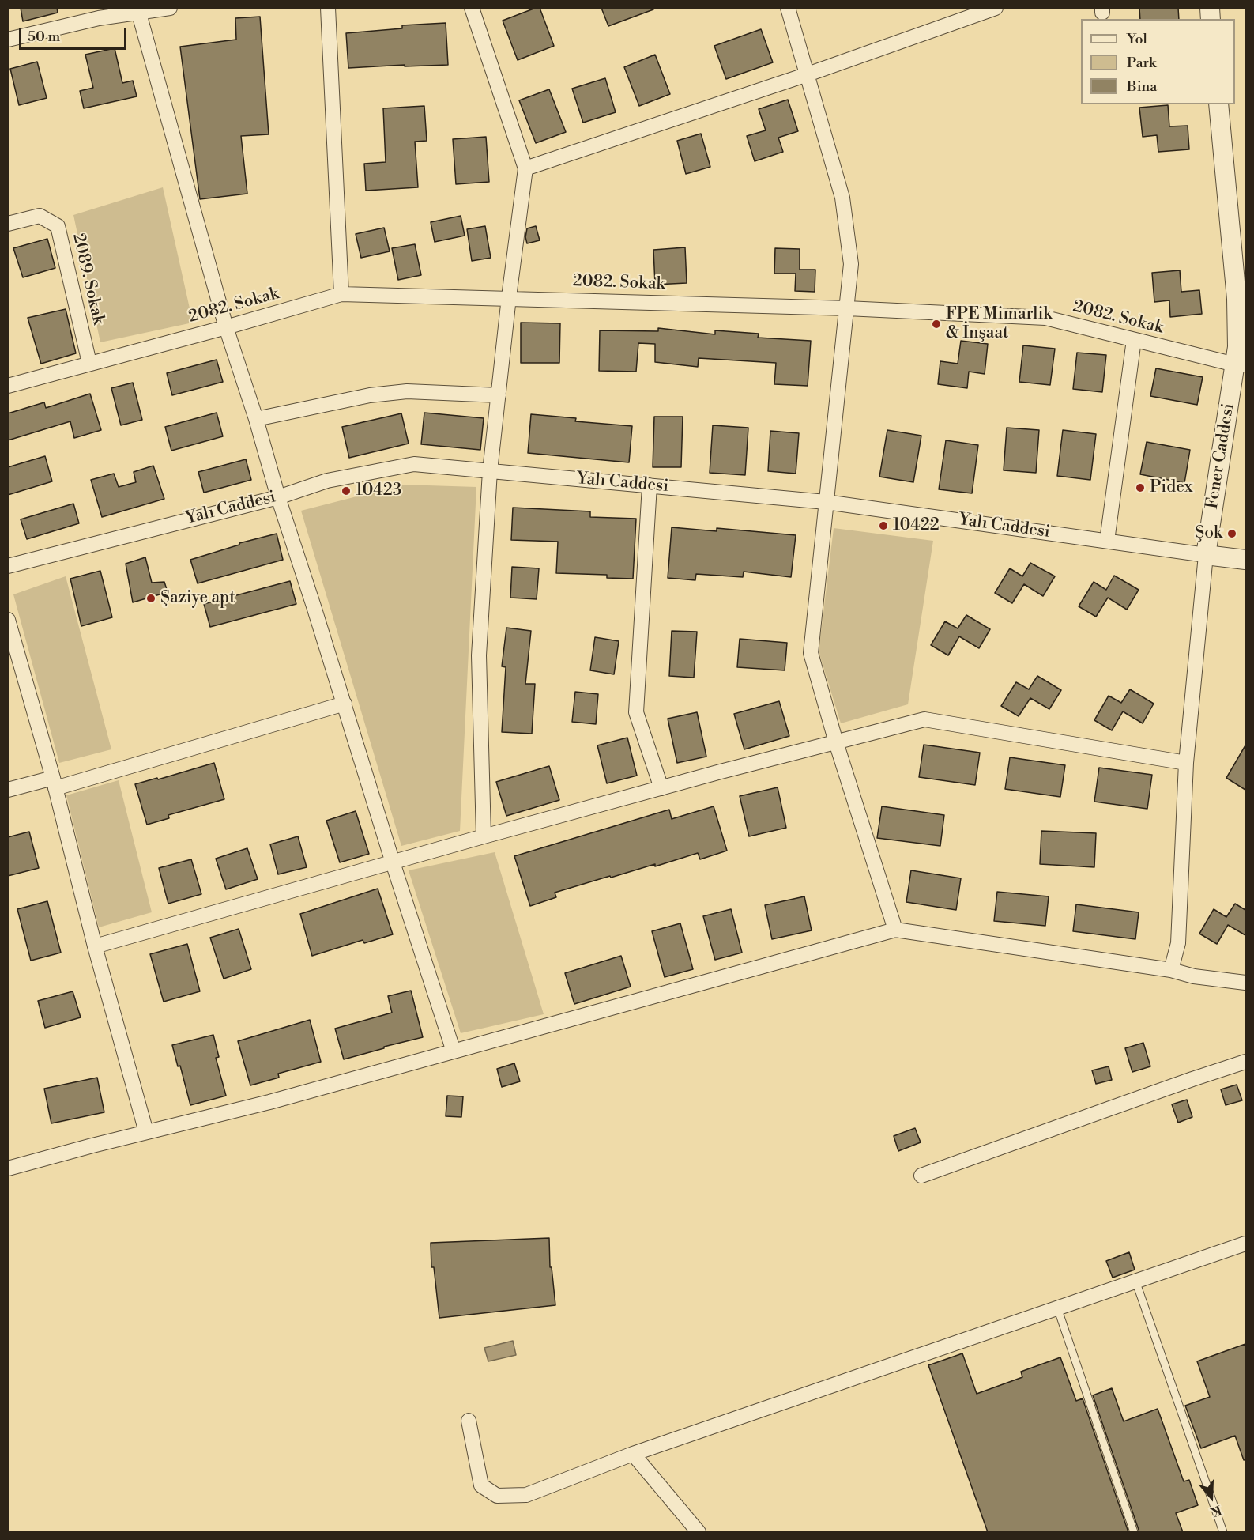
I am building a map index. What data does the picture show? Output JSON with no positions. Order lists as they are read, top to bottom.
{
  "streets": {
    "street": [
      "2089. Sokak",
      "2082. Sokak",
      "Fener Caddesi",
      "Yalı Caddesi"
    ]
  },
  "crossings": [
    ["2089. Sokak", "2082. Sokak"],
    ["2082. Sokak", "Fener Caddesi"],
    ["Fener Caddesi", "Yalı Caddesi"]
  ],
  "places": [
    "FPE Mimarlik & İnşaat",
    "Pidex",
    "10423",
    "10422",
    "Şok",
    "Şaziye apt"
  ],
  "legend": ["Yol", "Park", "Bina"],
  "scale_bar": "50 m",
  "north": "bottom"
}
